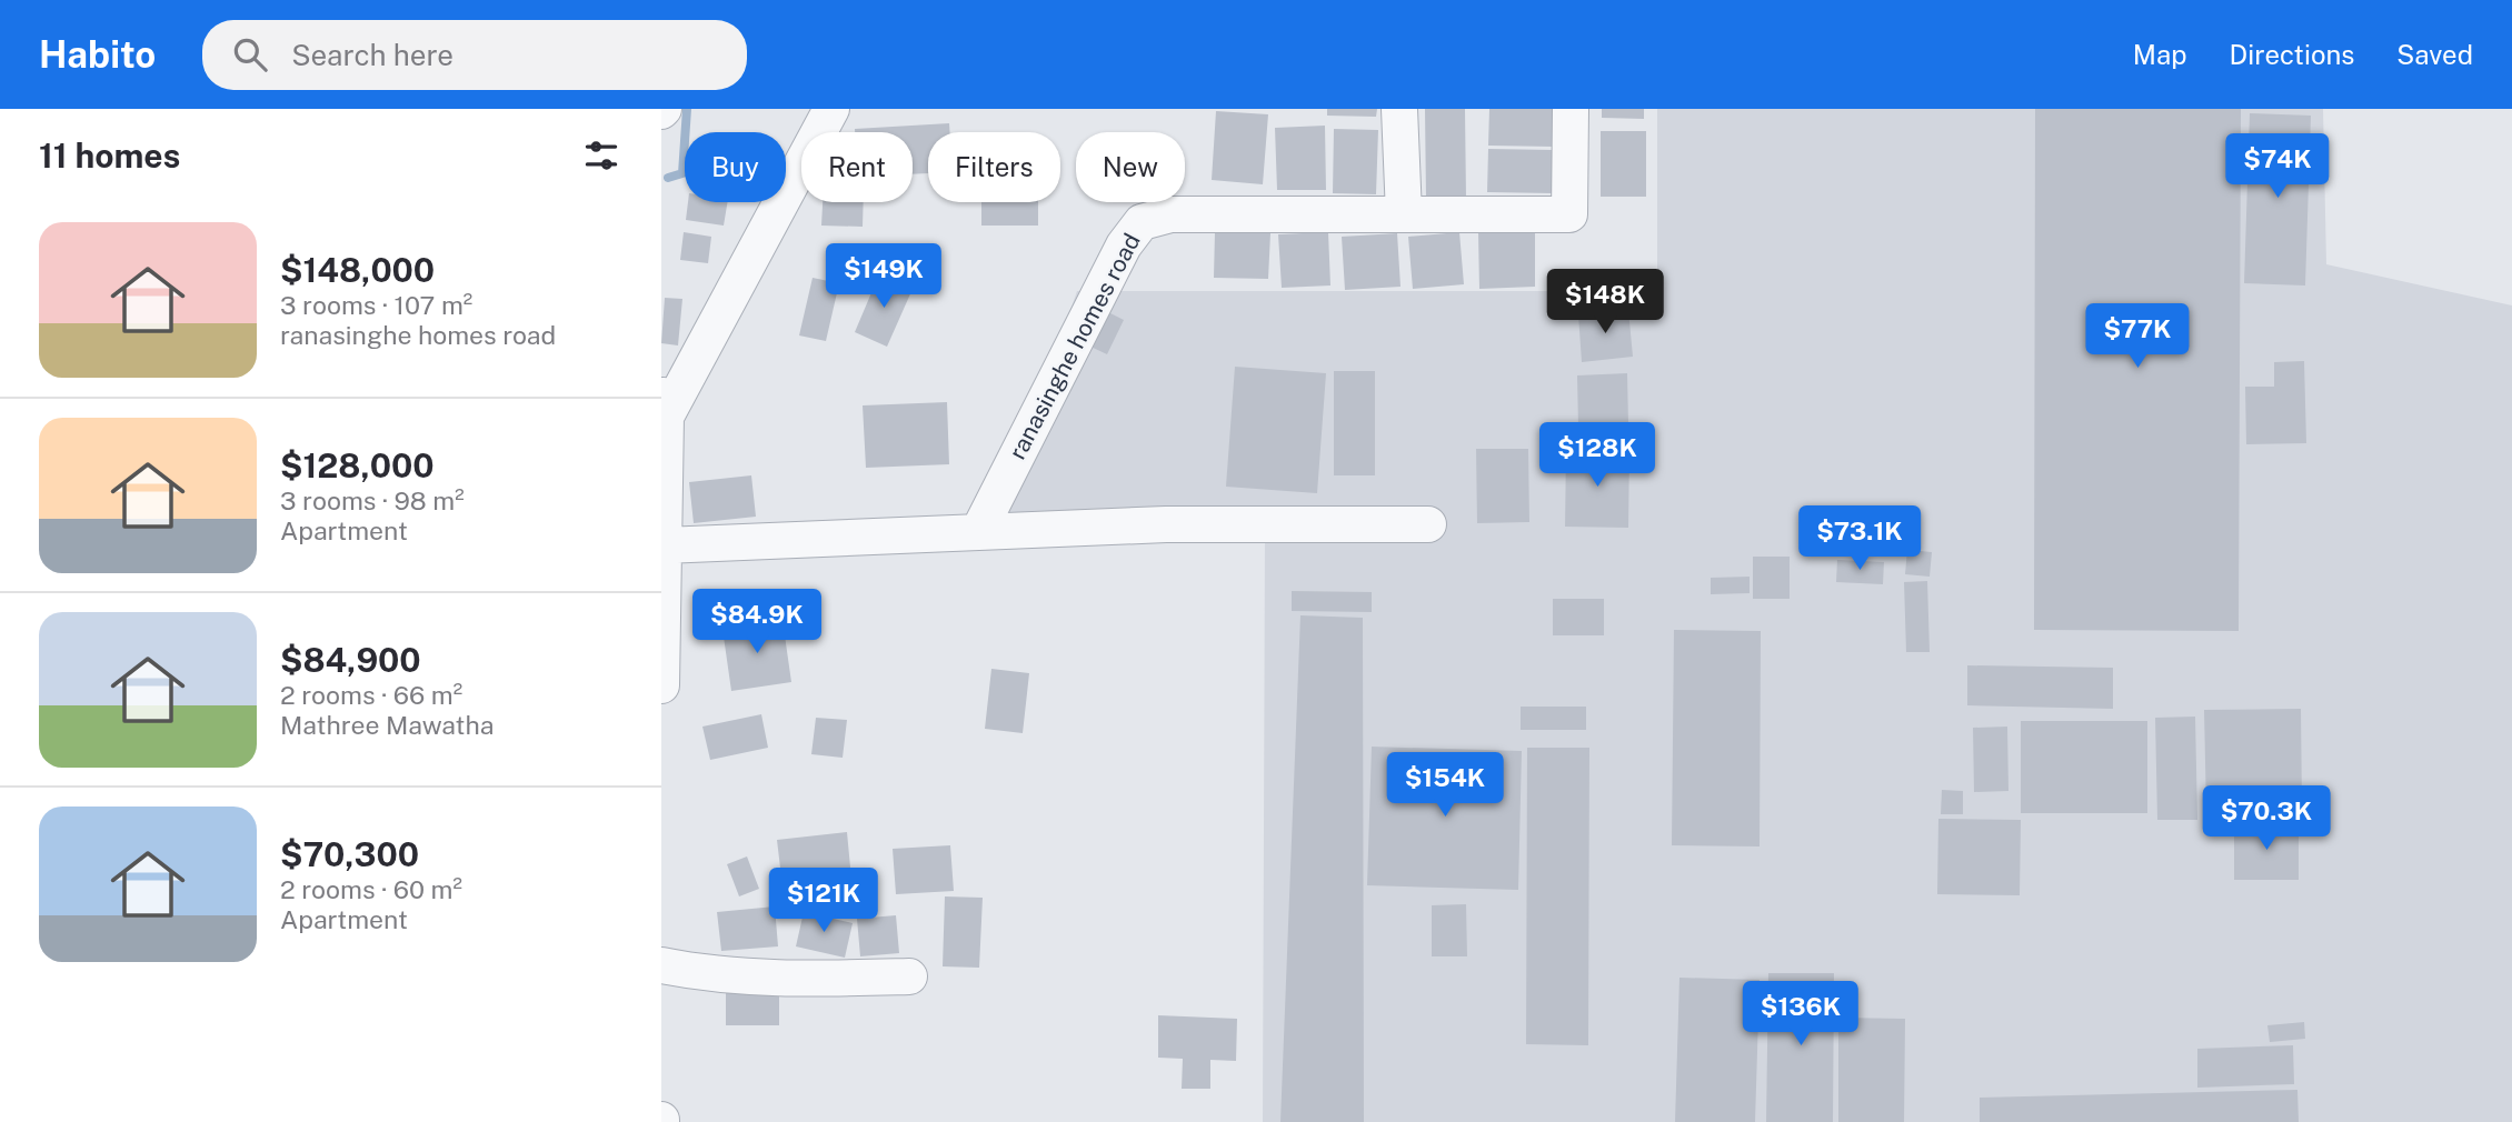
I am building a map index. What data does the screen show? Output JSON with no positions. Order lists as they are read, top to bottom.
{
  "streets": {
    "street": ["ranasinghe homes road"]
  },
  "page": {
    "header": "Habito",
    "search": "Search here",
    "nav": ["Map", "Directions", "Saved"],
    "heading": "11 homes",
    "chip": [
      "Buy",
      "Rent",
      "Filters",
      "New"
    ],
    "price": [
      "$74K",
      "$149K",
      "$148K",
      "$77K",
      "$128K",
      "$73.1K",
      "$84.9K",
      "$154K",
      "$70.3K",
      "$121K",
      "$136K"
    ],
    "list": [
      {
        "name": "$148,000",
        "note": "3 rooms · 107 m² · ranasinghe homes road"
      },
      {
        "name": "$128,000",
        "note": "3 rooms · 98 m² · Apartment"
      },
      {
        "name": "$84,900",
        "note": "2 rooms · 66 m² · Mathree Mawatha"
      },
      {
        "name": "$70,300",
        "note": "2 rooms · 60 m² · Apartment"
      }
    ]
  }
}
